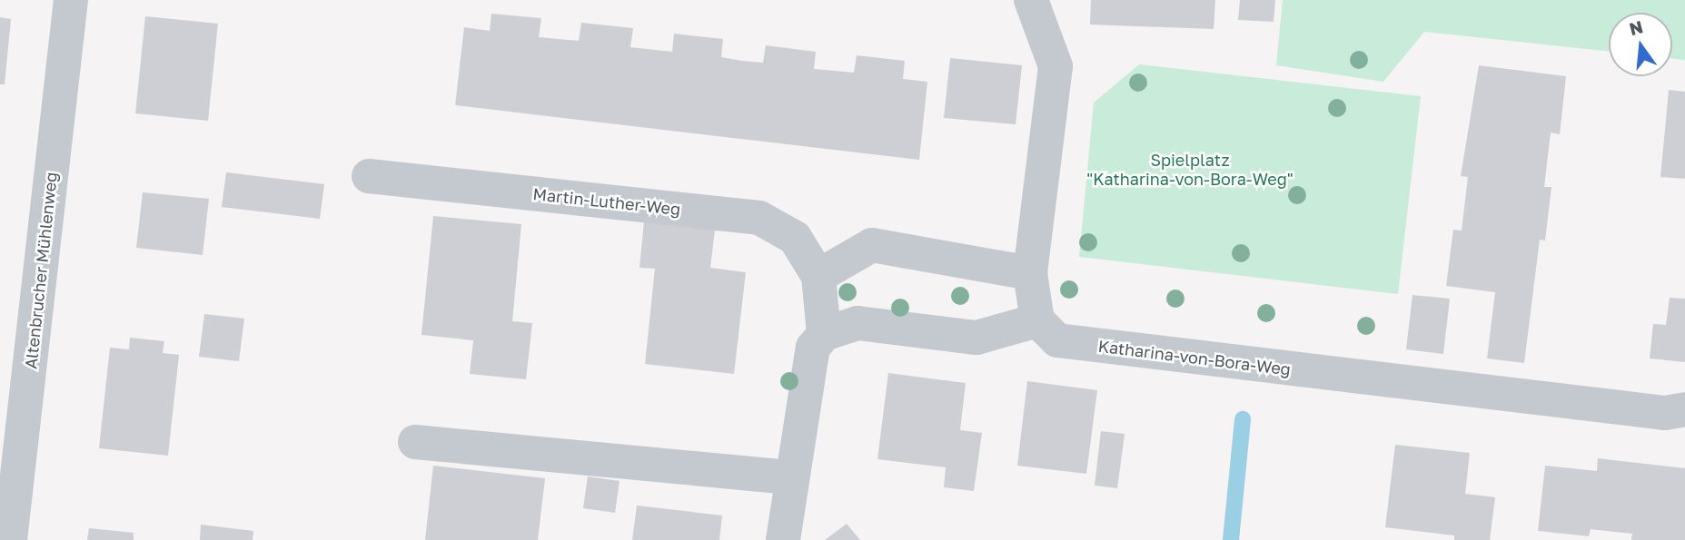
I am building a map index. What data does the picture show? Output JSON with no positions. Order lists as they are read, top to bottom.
{
  "streets": {
    "street": ["Martin-Luther-Weg", "Altenbrucher Mühlenweg", "Katharina-von-Bora-Weg"]
  },
  "parks": ["Spielplatz \"Katharina-von-Bora-Weg\""],
  "north": "top"
}
